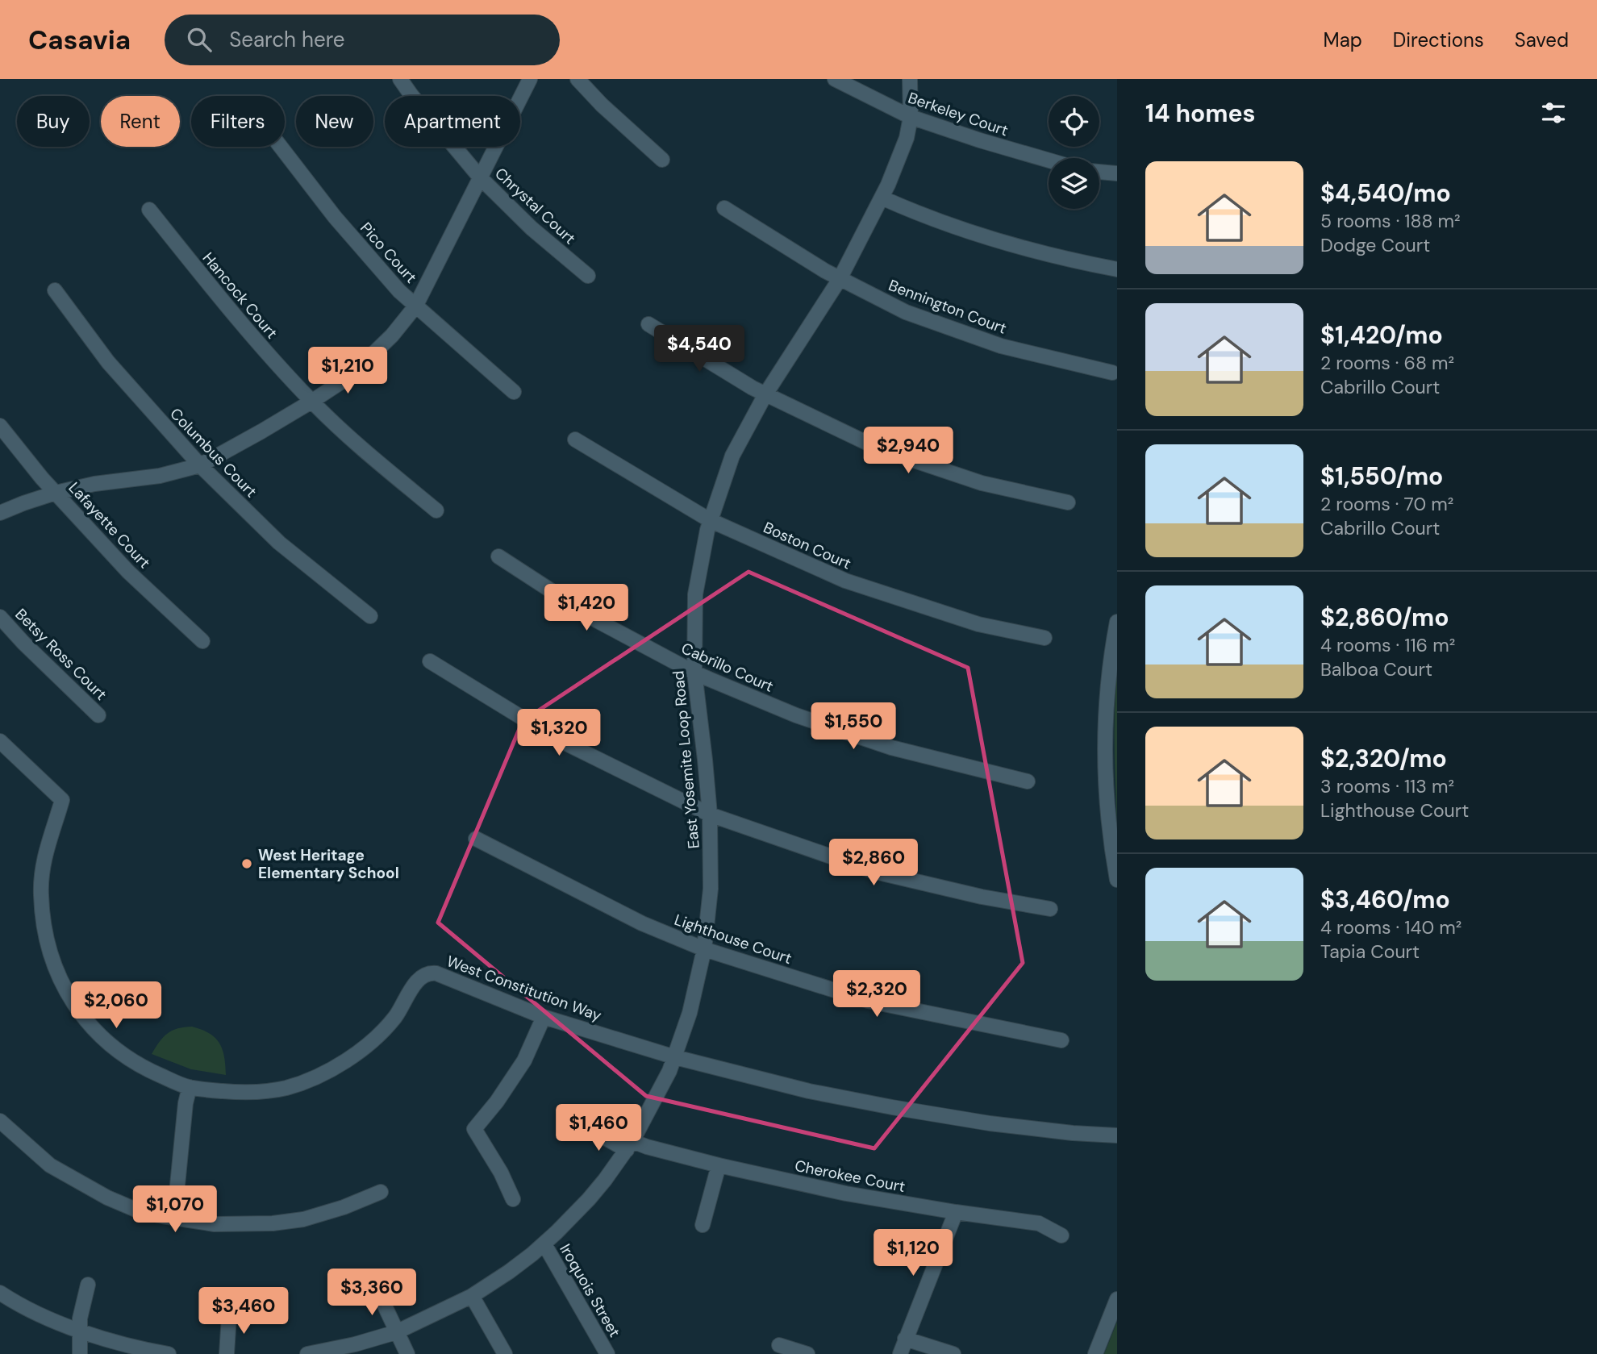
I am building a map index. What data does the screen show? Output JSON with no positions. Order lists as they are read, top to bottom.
{
  "streets": {
    "street": [
      "Berkeley Court",
      "Chrystal Court",
      "Pico Court",
      "Hancock Court",
      "Bennington Court",
      "Columbus Court",
      "Lafayette Court",
      "Boston Court",
      "Betsy Ross Court",
      "Cabrillo Court",
      "East Yosemite Loop Road",
      "Lighthouse Court",
      "West Constitution Way",
      "Cherokee Court",
      "Iroquois Street"
    ]
  },
  "crossings": [
    ["Berkeley Court", "East Yosemite Loop Road"],
    ["Bennington Court", "East Yosemite Loop Road"],
    ["Boston Court", "East Yosemite Loop Road"],
    ["Cabrillo Court", "East Yosemite Loop Road"],
    ["East Yosemite Loop Road", "Lighthouse Court"],
    ["East Yosemite Loop Road", "West Constitution Way"],
    ["East Yosemite Loop Road", "Cherokee Court"],
    ["East Yosemite Loop Road", "Iroquois Street"]
  ],
  "places": ["West Heritage Elementary School"],
  "page": {
    "header": "Casavia",
    "search": "Search here",
    "nav": ["Map", "Directions", "Saved"],
    "heading": "14 homes",
    "chip": [
      "Buy",
      "Rent",
      "Filters",
      "New",
      "Apartment"
    ],
    "list": [
      {
        "name": "$4,540/mo",
        "note": "5 rooms · 188 m² · Dodge Court"
      },
      {
        "name": "$1,420/mo",
        "note": "2 rooms · 68 m² · Cabrillo Court"
      },
      {
        "name": "$1,550/mo",
        "note": "2 rooms · 70 m² · Cabrillo Court"
      },
      {
        "name": "$2,860/mo",
        "note": "4 rooms · 116 m² · Balboa Court"
      },
      {
        "name": "$2,320/mo",
        "note": "3 rooms · 113 m² · Lighthouse Court"
      },
      {
        "name": "$3,460/mo",
        "note": "4 rooms · 140 m² · Tapia Court"
      }
    ],
    "price": [
      "$4,540",
      "$1,210",
      "$2,940",
      "$1,420",
      "$1,550",
      "$1,320",
      "$2,860",
      "$2,320",
      "$2,060",
      "$1,460",
      "$1,070",
      "$1,120",
      "$3,360",
      "$3,460"
    ]
  }
}
